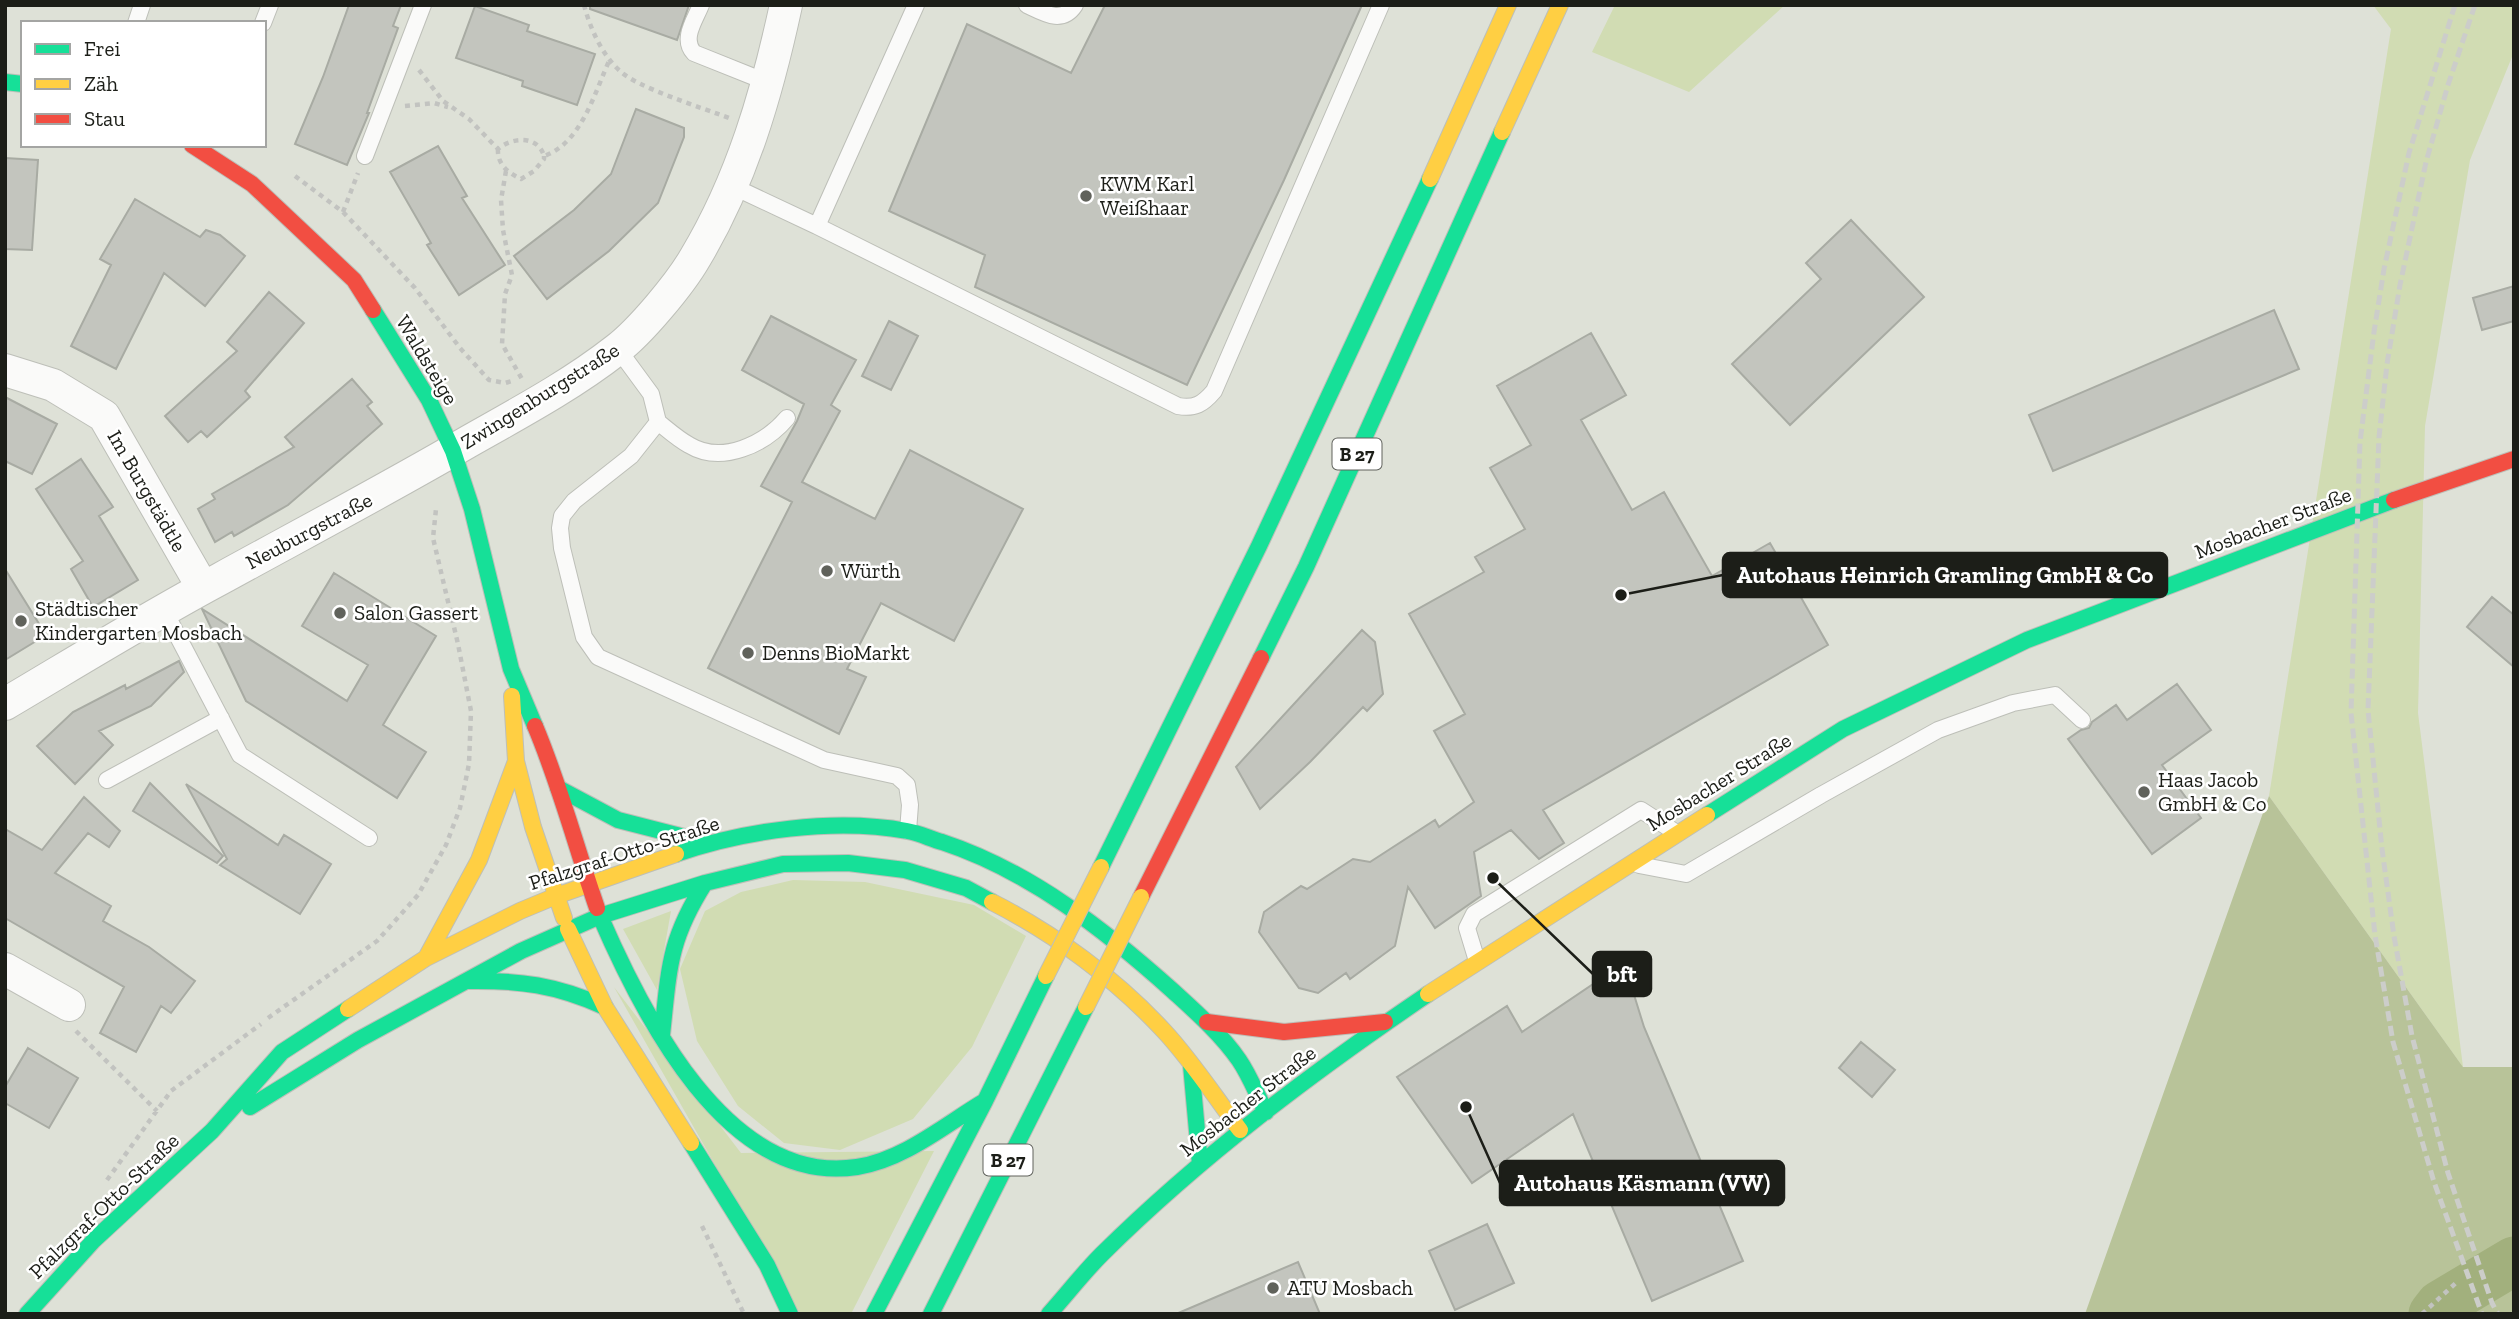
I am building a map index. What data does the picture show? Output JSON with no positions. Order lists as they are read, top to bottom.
{
  "streets": {
    "main road": [
      "Waldsteige",
      "B 27",
      "Mosbacher Straße",
      "Pfalzgraf-Otto-Straße"
    ],
    "street": ["Zwingenburgstraße", "Im Burgstädtle", "Neuburgstraße"]
  },
  "crossings": [
    ["Waldsteige", "Zwingenburgstraße"],
    ["Waldsteige", "B 27"],
    ["Waldsteige", "Neuburgstraße"],
    ["Waldsteige", "Pfalzgraf-Otto-Straße"],
    ["Zwingenburgstraße", "Neuburgstraße"],
    ["Im Burgstädtle", "Neuburgstraße"],
    ["Mosbacher Straße", "Pfalzgraf-Otto-Straße"]
  ],
  "places": [
    "KWM Karl Weißhaar",
    "Würth",
    "Autohaus Heinrich Gramling GmbH & Co",
    "Salon Gassert",
    "Städtischer Kindergarten Mosbach",
    "Denns BioMarkt",
    "Haas Jacob GmbH & Co",
    "bft",
    "Autohaus Käsmann (VW)",
    "ATU Mosbach"
  ],
  "legend": ["Frei", "Zäh", "Stau"]
}
